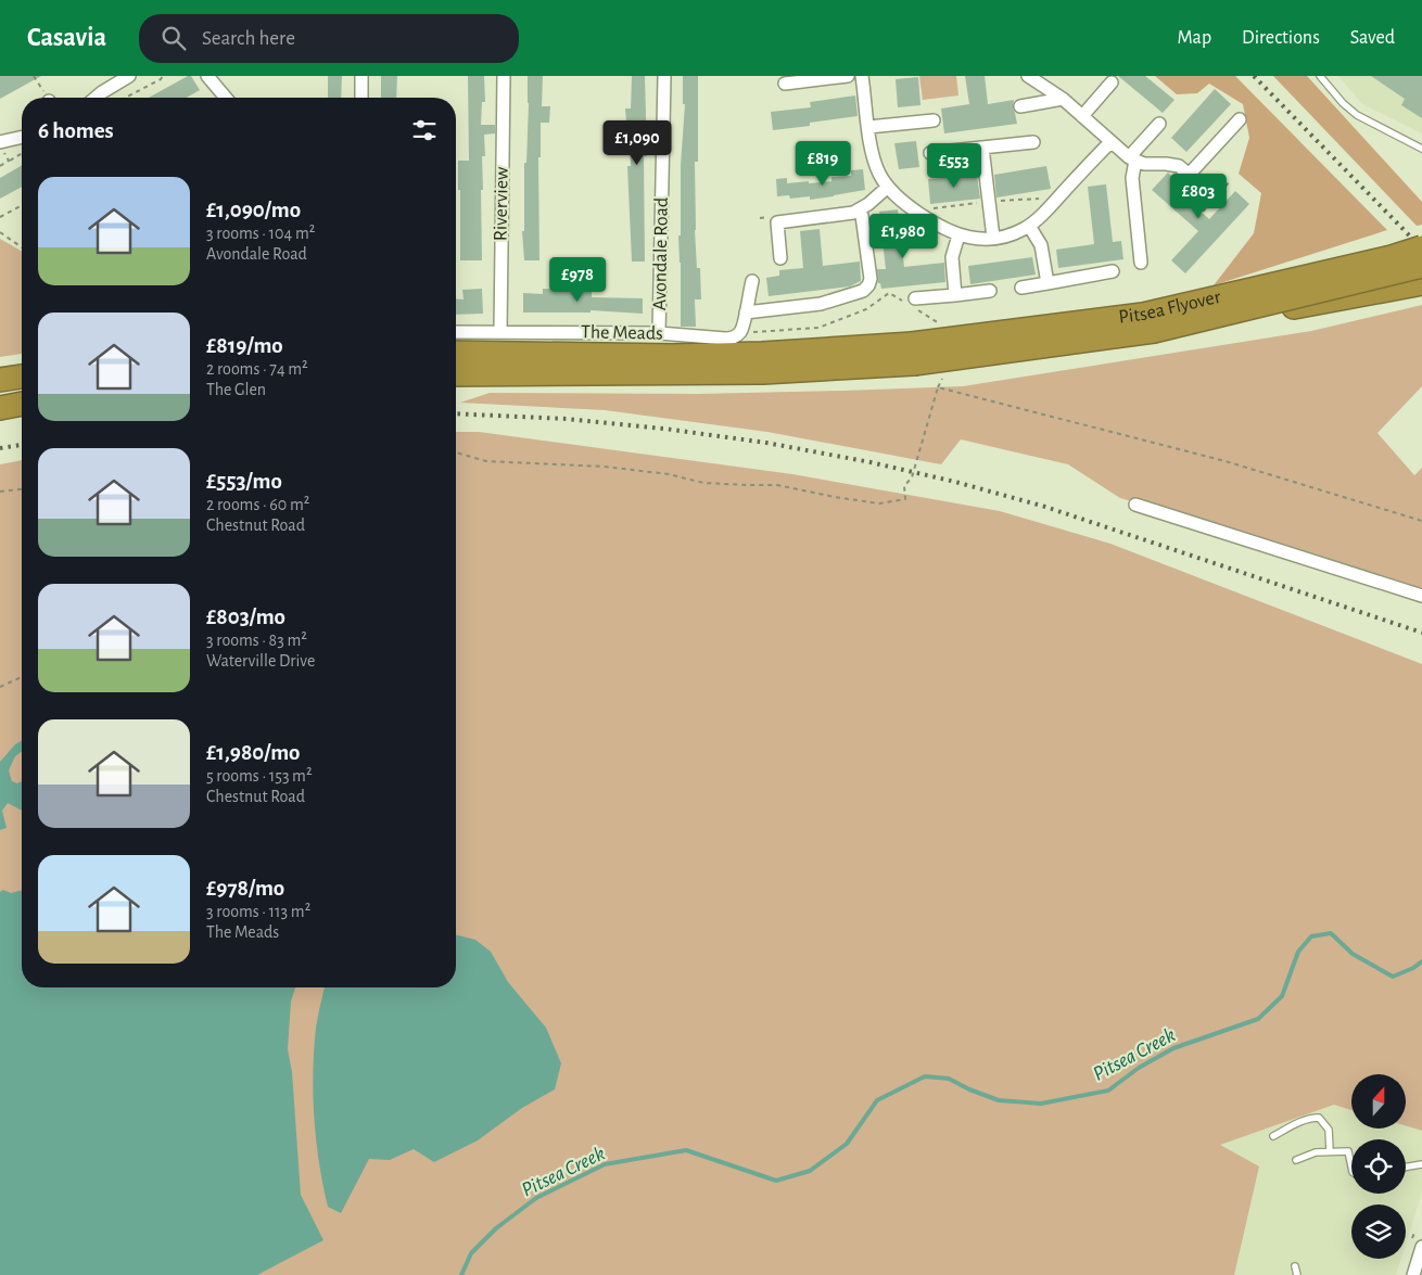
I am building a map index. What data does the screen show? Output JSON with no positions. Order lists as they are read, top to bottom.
{
  "streets": {
    "highway": ["Pitsea Flyover"],
    "street": ["Riverview", "Avondale Road", "The Meads"]
  },
  "crossings": [
    ["Riverview", "The Meads"],
    ["Avondale Road", "The Meads"]
  ],
  "water": ["Pitsea Creek"],
  "north": "top",
  "page": {
    "header": "Casavia",
    "search": "Search here",
    "nav": ["Map", "Directions", "Saved"],
    "heading": "6 homes",
    "price": [
      "£1,090",
      "£819",
      "£553",
      "£803",
      "£1,980",
      "£978"
    ],
    "list": [
      {
        "name": "£1,090/mo",
        "note": "3 rooms · 104 m² · Avondale Road"
      },
      {
        "name": "£819/mo",
        "note": "2 rooms · 74 m² · The Glen"
      },
      {
        "name": "£553/mo",
        "note": "2 rooms · 60 m² · Chestnut Road"
      },
      {
        "name": "£803/mo",
        "note": "3 rooms · 83 m² · Waterville Drive"
      },
      {
        "name": "£1,980/mo",
        "note": "5 rooms · 153 m² · Chestnut Road"
      },
      {
        "name": "£978/mo",
        "note": "3 rooms · 113 m² · The Meads"
      }
    ]
  }
}
